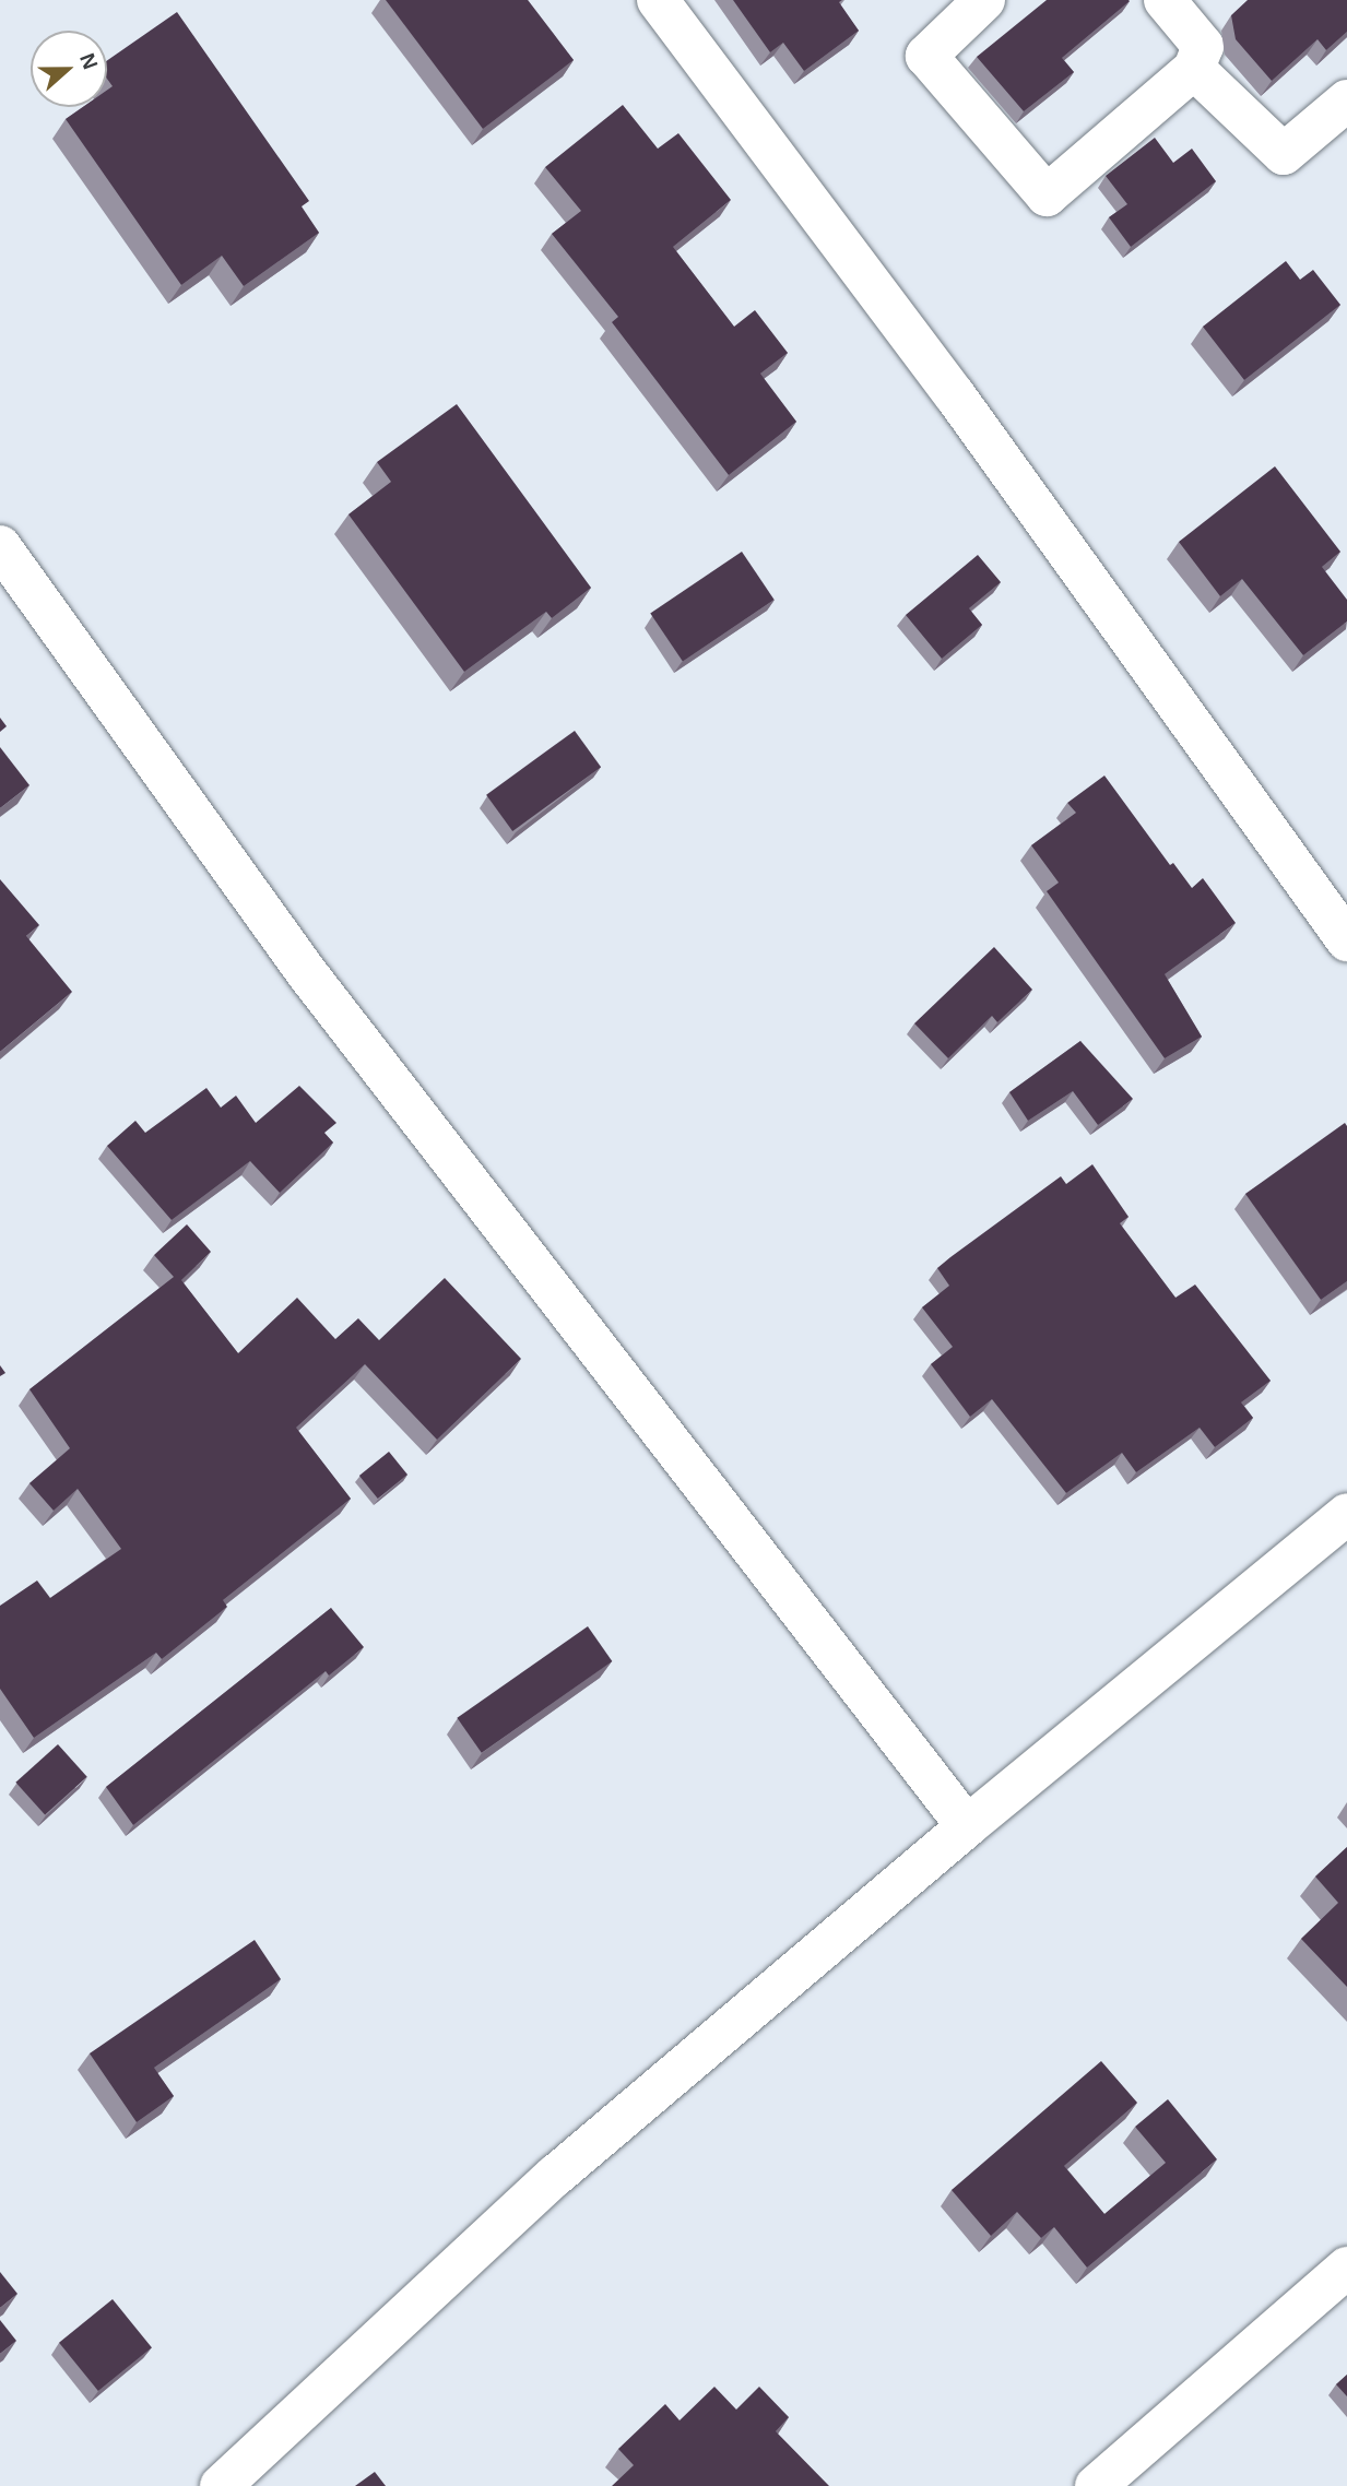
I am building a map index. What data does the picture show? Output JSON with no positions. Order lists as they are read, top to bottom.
{
  "north": "right"
}
